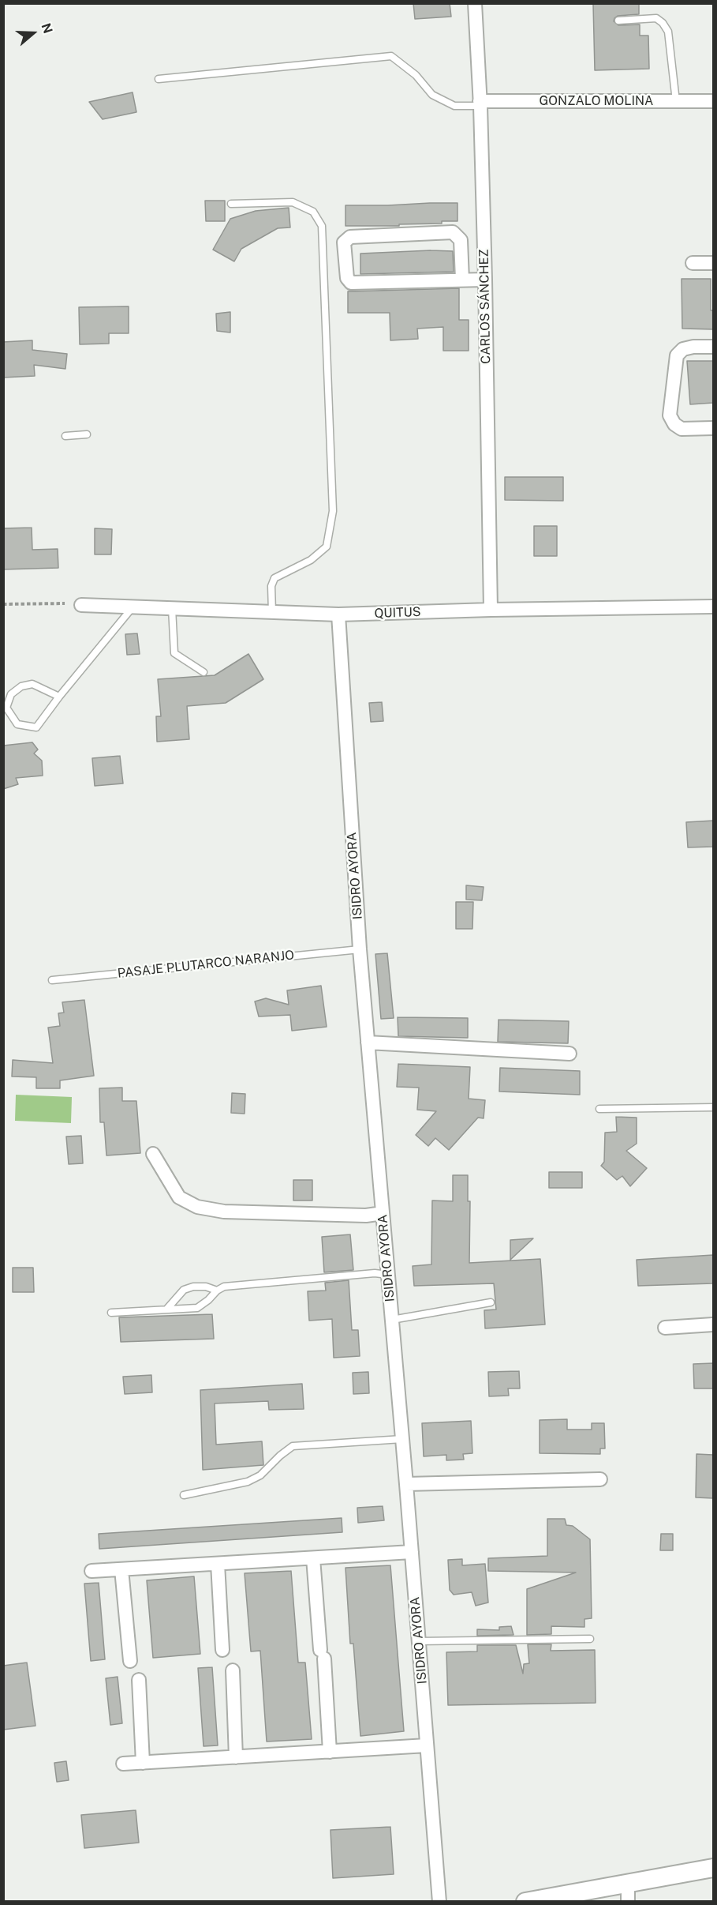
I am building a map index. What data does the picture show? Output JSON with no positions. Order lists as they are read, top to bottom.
{
  "streets": {
    "street": [
      "GONZALO MOLINA",
      "CARLOS SÁNCHEZ",
      "QUITUS",
      "ISIDRO AYORA"
    ],
    "lane": ["PASAJE PLUTARCO NARANJO"]
  },
  "crossings": [
    ["GONZALO MOLINA", "CARLOS SÁNCHEZ"],
    ["CARLOS SÁNCHEZ", "QUITUS"],
    ["QUITUS", "ISIDRO AYORA"],
    ["ISIDRO AYORA", "PASAJE PLUTARCO NARANJO"]
  ],
  "north": "right"
}
